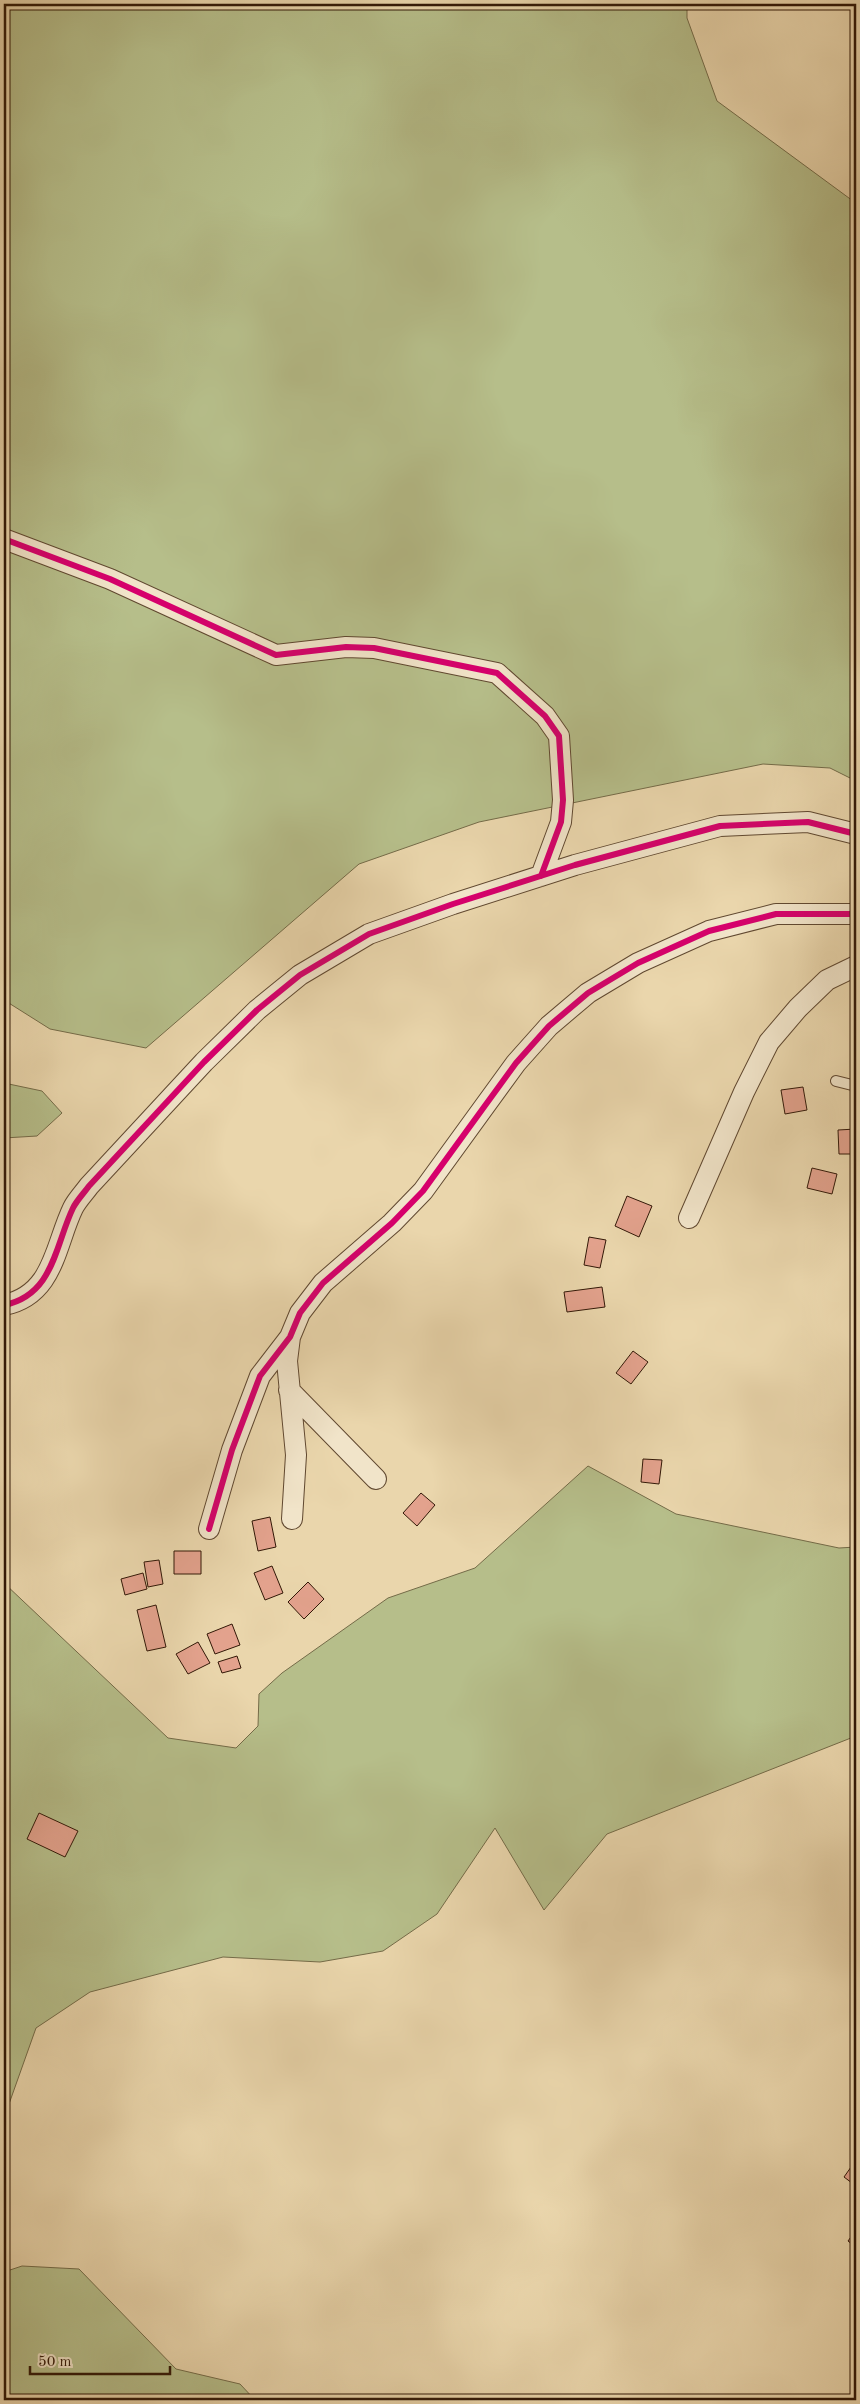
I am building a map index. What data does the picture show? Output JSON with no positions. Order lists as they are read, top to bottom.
{
  "scale_bar": "50 m"
}
